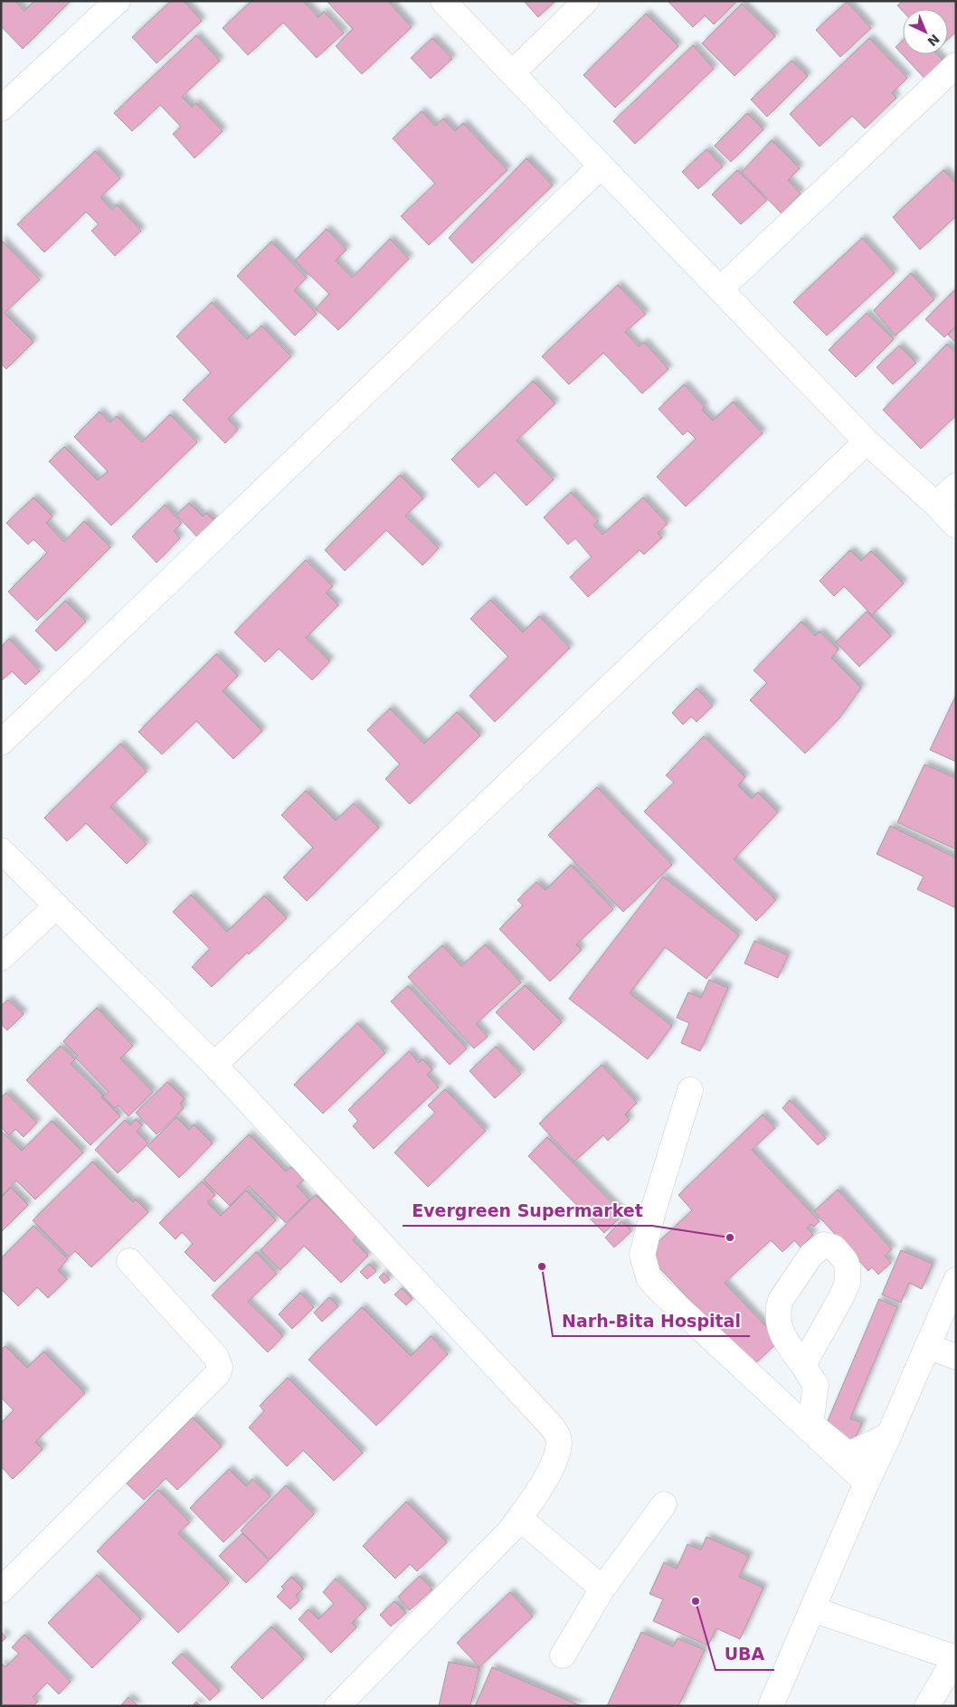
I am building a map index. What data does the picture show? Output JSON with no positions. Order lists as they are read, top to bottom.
{
  "places": ["Evergreen Supermarket", "Narh-Bita Hospital", "UBA"],
  "north": "bottom right"
}
